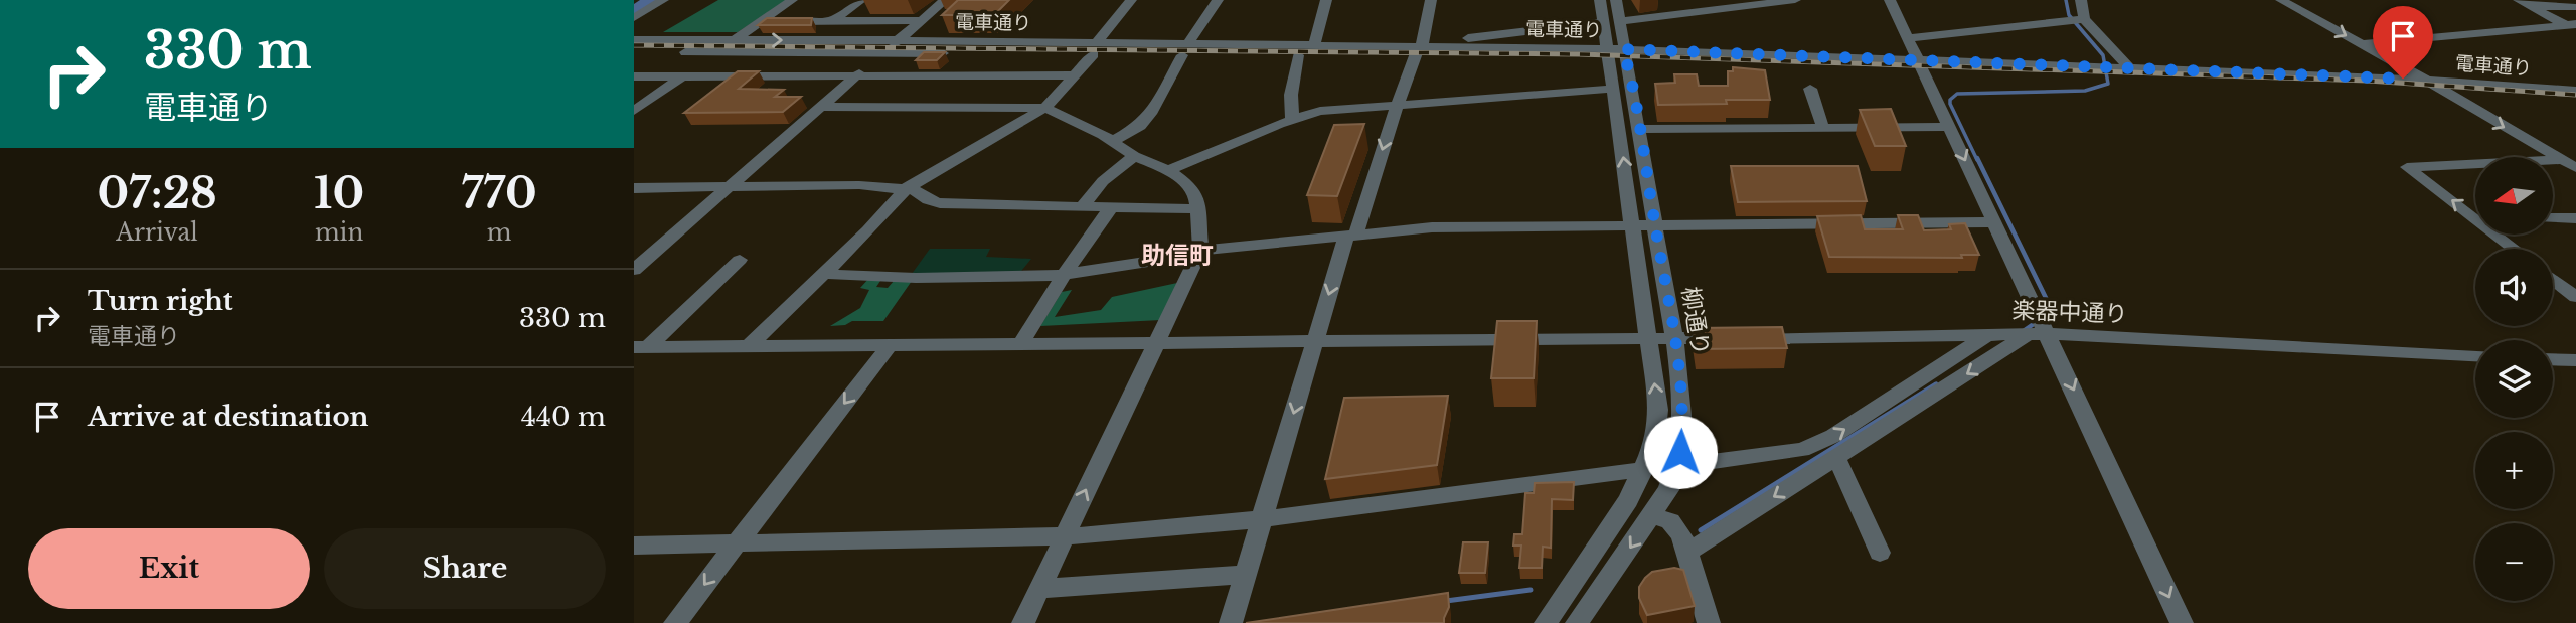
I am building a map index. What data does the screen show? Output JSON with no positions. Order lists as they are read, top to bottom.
{
  "streets": {
    "street": ["電車通り", "楽器中通り", "柳通り"]
  },
  "crossings": [
    ["電車通り", "柳通り"],
    ["楽器中通り", "柳通り"]
  ],
  "districts": ["助信町"],
  "north": "left",
  "page": {
    "turn": ["330 m", "電車通り"],
    "eta": [
      "07:28",
      "Arrival",
      "10",
      "min",
      "770",
      "m"
    ],
    "map_buttons": ["+", "−"],
    "list": [
      {
        "name": "Turn right",
        "note": "電車通り",
        "value": "330 m"
      },
      {
        "name": "Arrive at destination",
        "value": "440 m"
      }
    ],
    "buttons": ["Exit", "Share"]
  }
}
